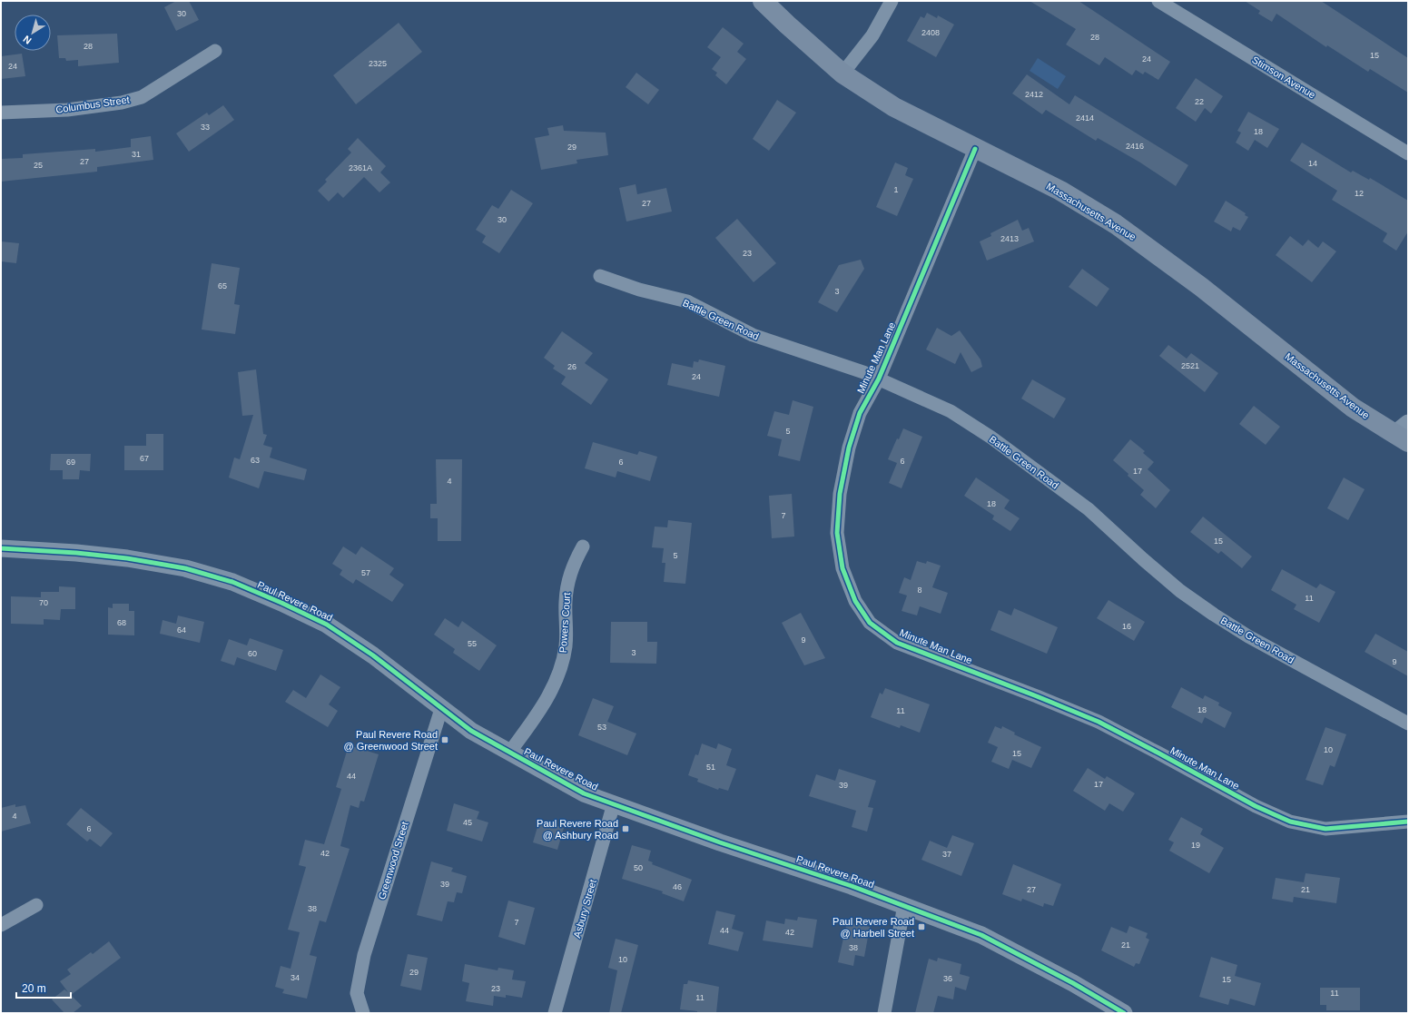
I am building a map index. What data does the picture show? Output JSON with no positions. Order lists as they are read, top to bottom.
{
  "streets": {
    "main road": ["Massachusetts Avenue"],
    "street": [
      "Stimson Avenue",
      "Columbus Street",
      "Battle Green Road",
      "Minute Man Lane",
      "Paul Revere Road",
      "Powers Court",
      "Greenwood Street",
      "Asbury Street"
    ]
  },
  "crossings": [
    ["Massachusetts Avenue", "Minute Man Lane"],
    ["Battle Green Road", "Minute Man Lane"],
    ["Paul Revere Road", "Powers Court"],
    ["Paul Revere Road", "Greenwood Street"],
    ["Paul Revere Road", "Asbury Street"]
  ],
  "places": {
    "transit": ["Paul Revere Road @ Greenwood Street", "Paul Revere Road @ Ashbury Road", "Paul Revere Road @ Harbell Street"]
  },
  "house_numbers": [
    "30",
    "2408",
    "28",
    "28",
    "15",
    "24",
    "2325",
    "24",
    "2412",
    "22",
    "2414",
    "33",
    "18",
    "2416",
    "29",
    "31",
    "27",
    "14",
    "25",
    "2361A",
    "1",
    "12",
    "27",
    "30",
    "2413",
    "23",
    "65",
    "3",
    "2521",
    "26",
    "24",
    "5",
    "67",
    "63",
    "6",
    "69",
    "6",
    "17",
    "4",
    "18",
    "7",
    "15",
    "5",
    "57",
    "8",
    "11",
    "70",
    "68",
    "16",
    "64",
    "9",
    "55",
    "3",
    "60",
    "9",
    "18",
    "11",
    "53",
    "10",
    "15",
    "51",
    "44",
    "17",
    "39",
    "4",
    "45",
    "6",
    "19",
    "42",
    "37",
    "50",
    "39",
    "46",
    "27",
    "21",
    "38",
    "7",
    "44",
    "42",
    "21",
    "38",
    "10",
    "29",
    "34",
    "36",
    "15",
    "23",
    "11",
    "11"
  ],
  "scale_bar": "20 m",
  "north": "bottom left"
}
